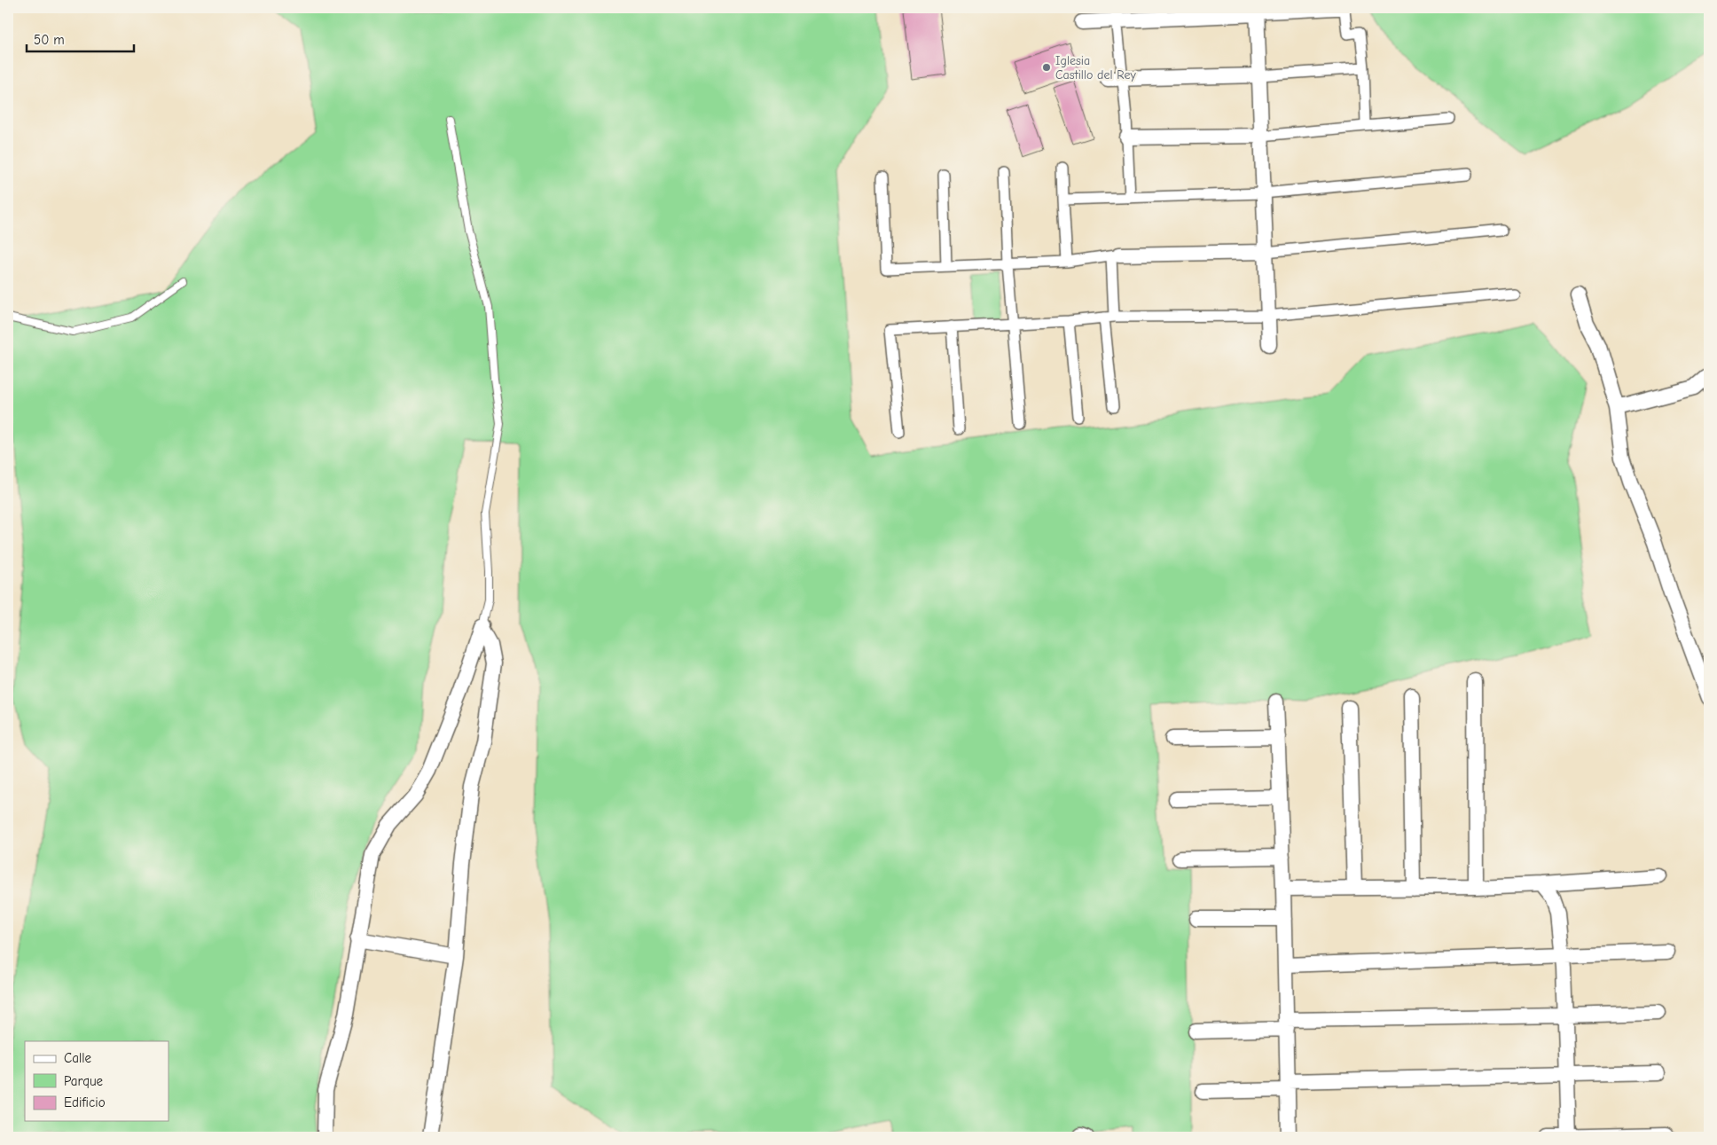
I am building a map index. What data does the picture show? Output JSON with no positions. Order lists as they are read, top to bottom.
{
  "places": ["Iglesia Castillo del Rey"],
  "legend": ["Calle", "Parque", "Edificio"],
  "scale_bar": "50 m"
}
